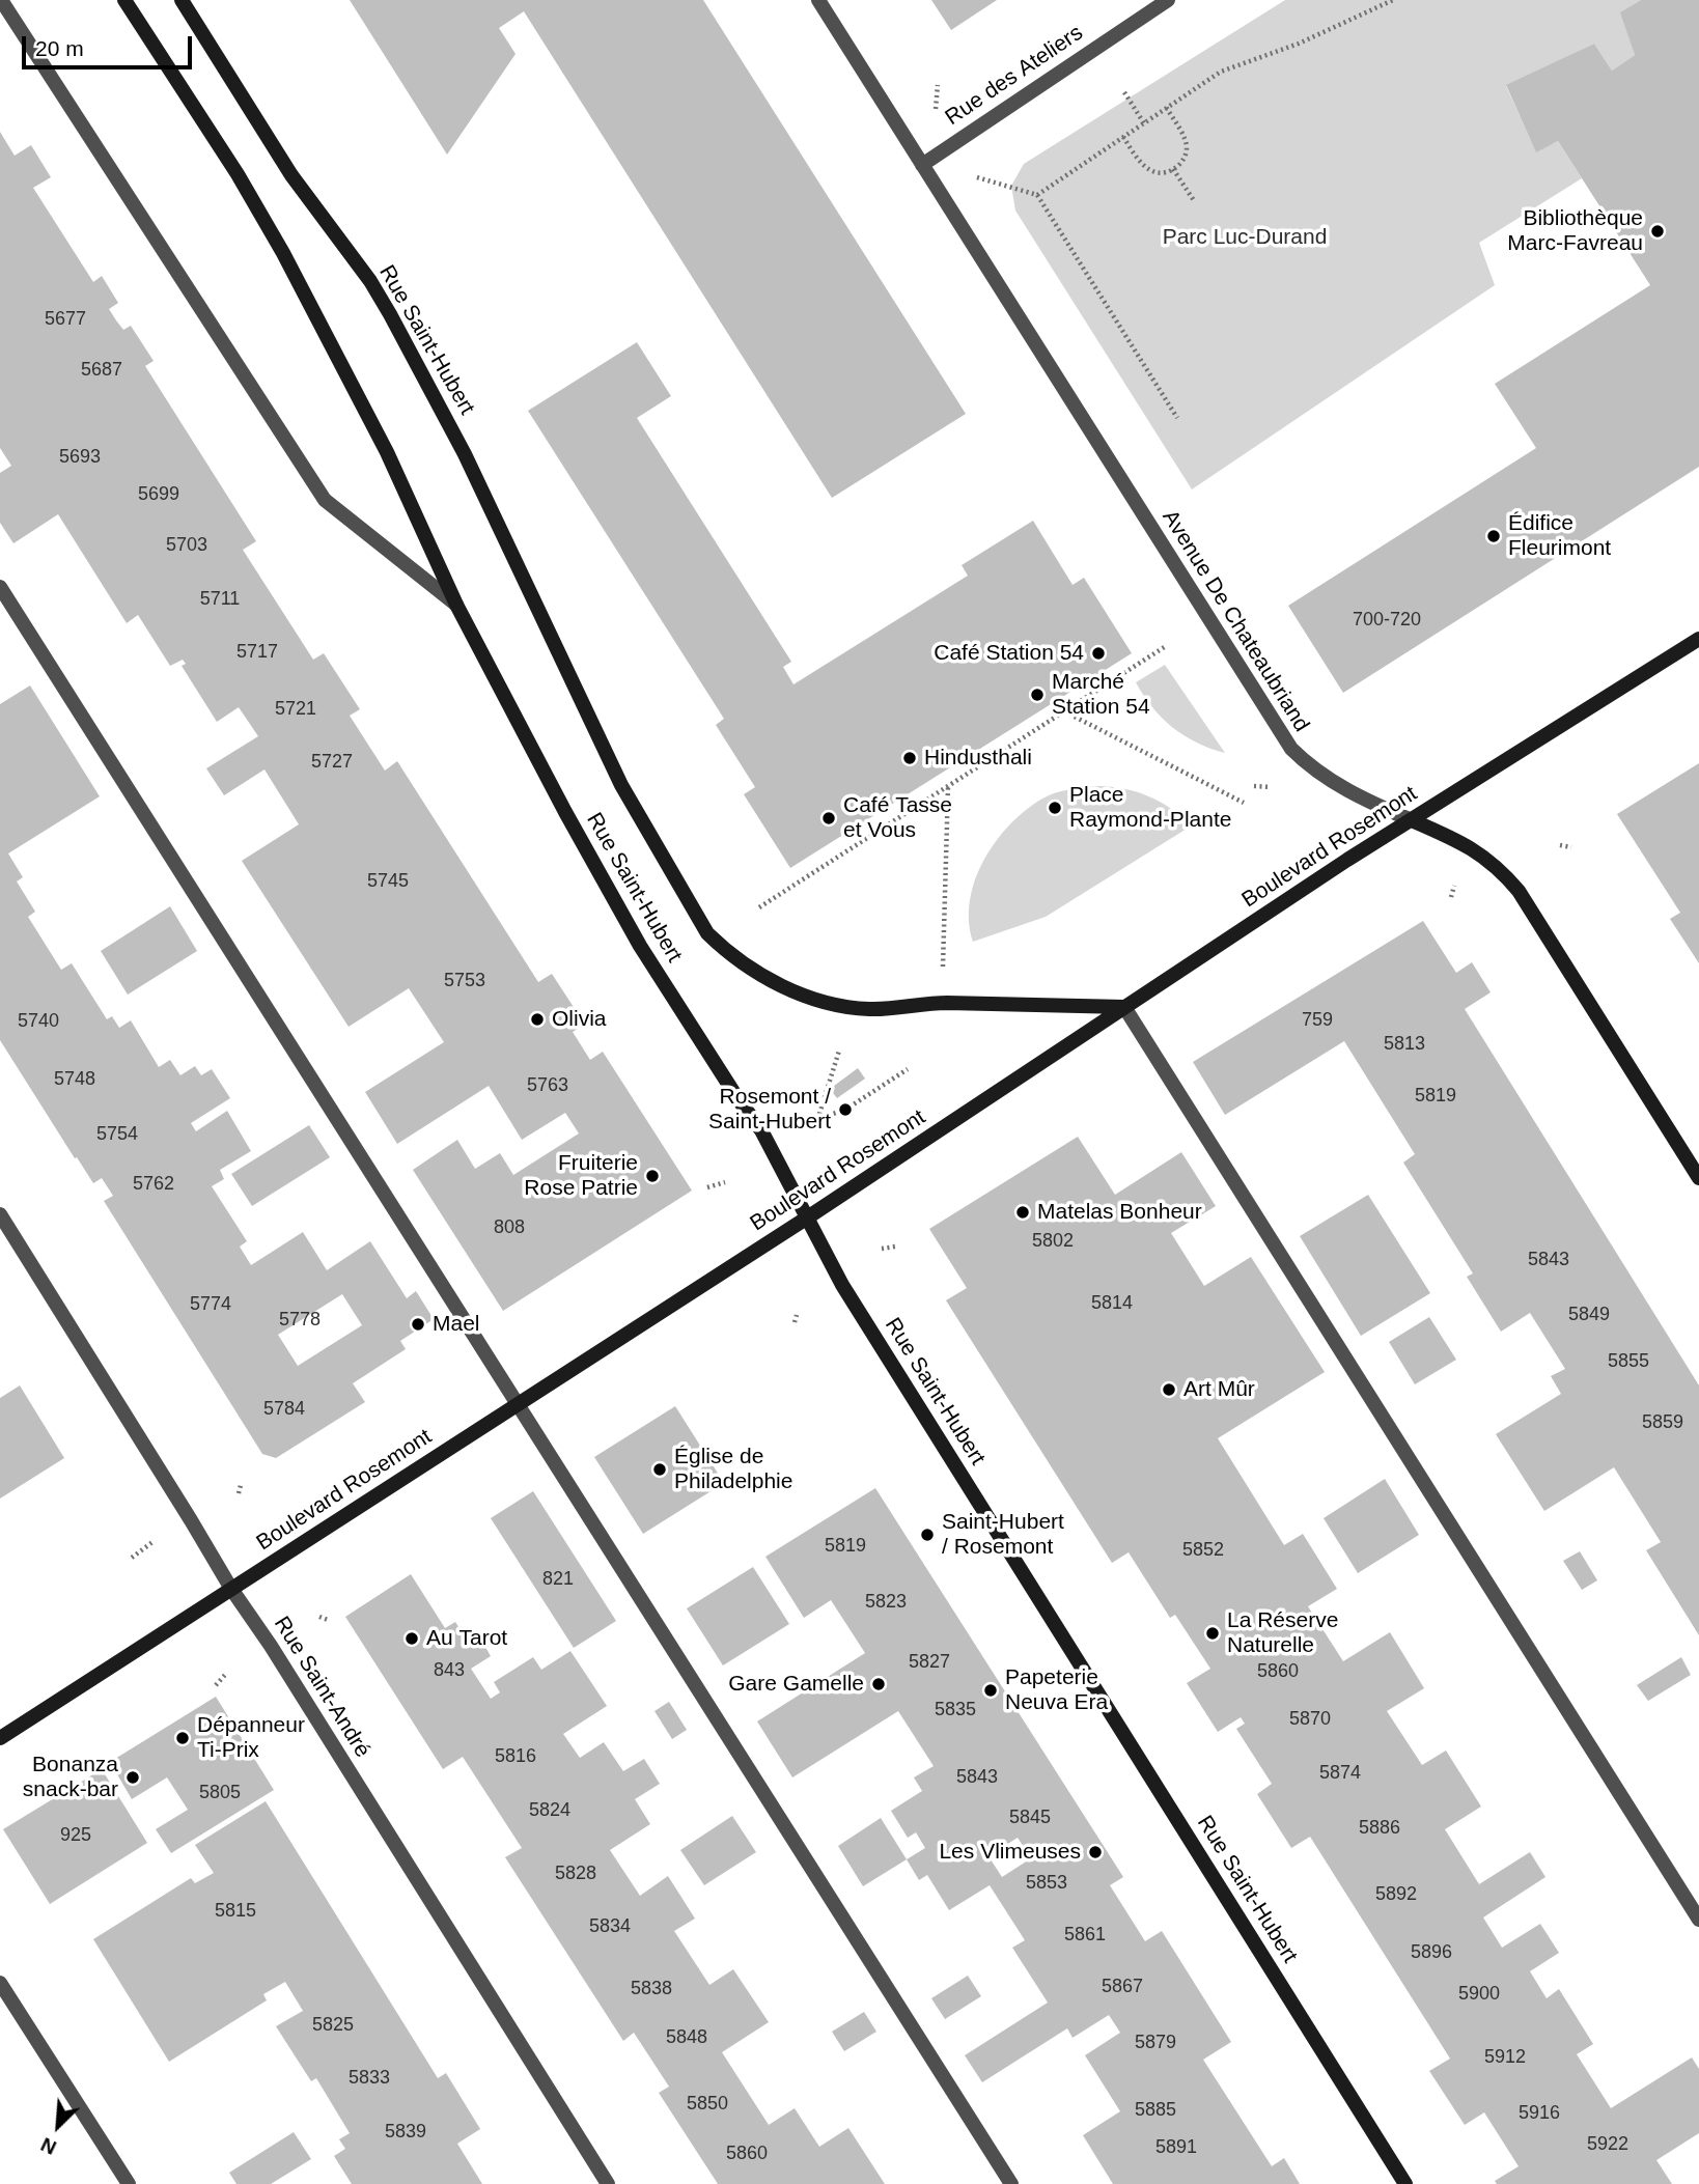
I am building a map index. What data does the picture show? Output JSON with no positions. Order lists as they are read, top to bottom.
{
  "streets": {
    "street": [
      "Rue des Ateliers",
      "Rue Saint-Hubert",
      "Avenue De Chateaubriand",
      "Boulevard Rosemont",
      "Rue Saint-André"
    ]
  },
  "crossings": [
    ["Rue des Ateliers", "Avenue De Chateaubriand"],
    ["Rue Saint-Hubert", "Boulevard Rosemont"],
    ["Avenue De Chateaubriand", "Boulevard Rosemont"],
    ["Boulevard Rosemont", "Rue Saint-André"]
  ],
  "parks": ["Parc Luc-Durand"],
  "places": [
    "Bibliothèque Marc-Favreau",
    "Édifice Fleurimont",
    "Café Station 54",
    "Marché Station 54",
    "Hindusthali",
    "Place Raymond-Plante",
    "Café Tasse et Vous",
    "Olivia",
    "Rosemont / Saint-Hubert",
    "Fruiterie Rose Patrie",
    "Matelas Bonheur",
    "Mael",
    "Art Mûr",
    "Église de Philadelphie",
    "Saint-Hubert / Rosemont",
    "La Réserve Naturelle",
    "Au Tarot",
    "Gare Gamelle",
    "Papeterie Neuva Era",
    "Dépanneur Ti-Prix",
    "Bonanza snack-bar",
    "Les Vlimeuses"
  ],
  "house_numbers": [
    "5677",
    "5687",
    "5693",
    "5699",
    "5703",
    "5711",
    "700-720",
    "5717",
    "5721",
    "5727",
    "5745",
    "5753",
    "759",
    "5740",
    "5813",
    "5748",
    "5763",
    "5819",
    "5754",
    "5762",
    "808",
    "5802",
    "5843",
    "5814",
    "5774",
    "5849",
    "5778",
    "5855",
    "5784",
    "5859",
    "5819",
    "5852",
    "821",
    "5823",
    "5827",
    "843",
    "5860",
    "5835",
    "5870",
    "5816",
    "5874",
    "5843",
    "5805",
    "5824",
    "5845",
    "5886",
    "925",
    "5828",
    "5853",
    "5892",
    "5815",
    "5834",
    "5861",
    "5896",
    "5867",
    "5838",
    "5900",
    "5825",
    "5848",
    "5879",
    "5912",
    "5833",
    "5850",
    "5885",
    "5916",
    "5839",
    "5922",
    "5891",
    "5860"
  ],
  "scale_bar": "20 m",
  "north": "bottom left"
}
